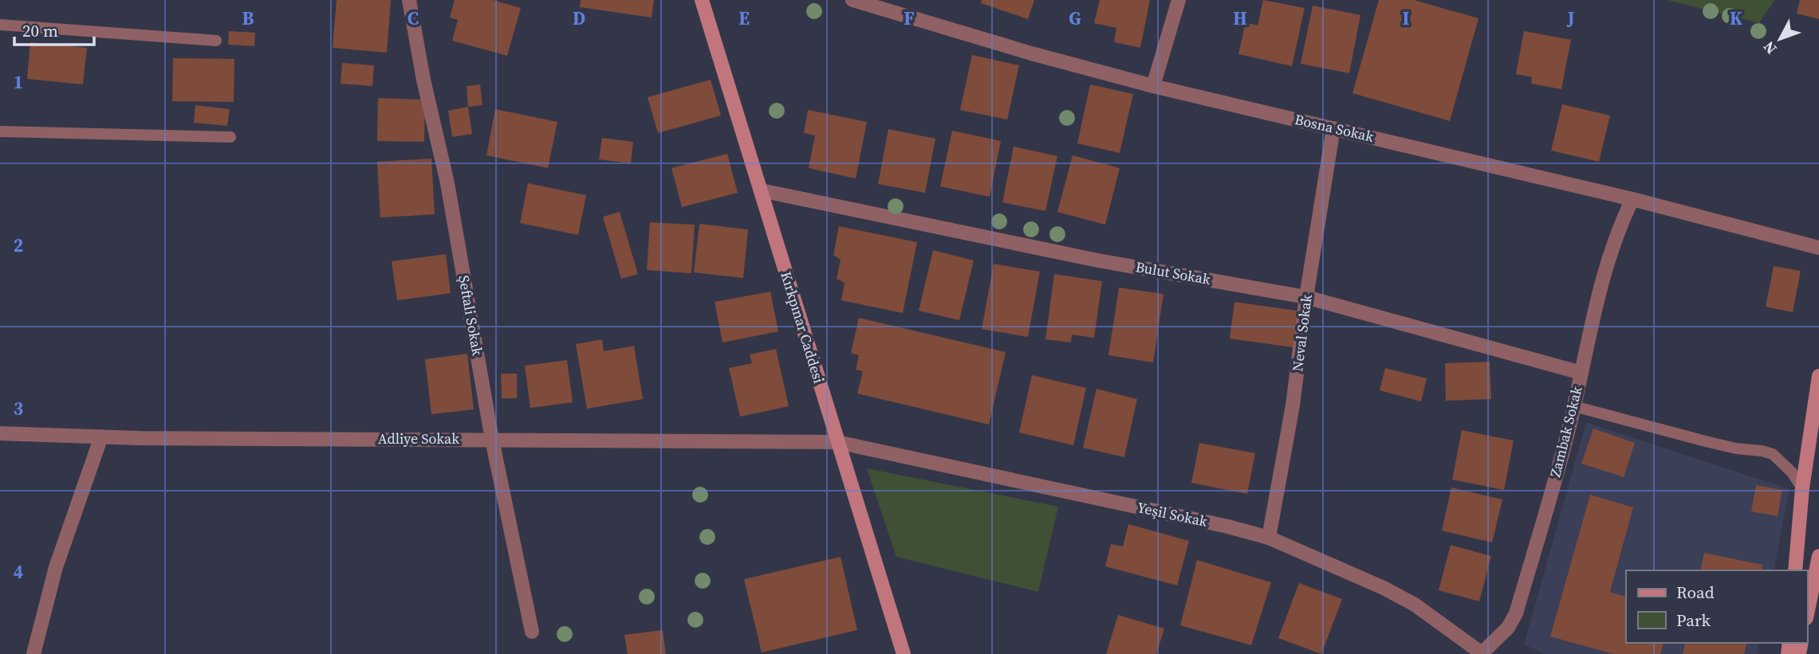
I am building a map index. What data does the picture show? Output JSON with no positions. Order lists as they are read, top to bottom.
{
  "streets": {
    "street": [
      "Bosna Sokak",
      "Bulut Sokak",
      "Şeftali Sokak",
      "Kırkpınar Caddesi",
      "Neval Sokak",
      "Zambak Sokak",
      "Adliye Sokak",
      "Yeşil Sokak"
    ]
  },
  "crossings": [
    ["Bosna Sokak", "Neval Sokak"],
    ["Bosna Sokak", "Zambak Sokak"],
    ["Bulut Sokak", "Kırkpınar Caddesi"],
    ["Bulut Sokak", "Neval Sokak"],
    ["Bulut Sokak", "Zambak Sokak"],
    ["Şeftali Sokak", "Adliye Sokak"],
    ["Kırkpınar Caddesi", "Adliye Sokak"],
    ["Kırkpınar Caddesi", "Yeşil Sokak"],
    ["Neval Sokak", "Yeşil Sokak"],
    ["Zambak Sokak", "Yeşil Sokak"],
    ["Adliye Sokak", "Yeşil Sokak"]
  ],
  "legend": ["Road", "Park"],
  "scale_bar": "20 m",
  "north": "bottom left",
  "grid": {
    "columns": [
      "B",
      "C",
      "D",
      "E",
      "F",
      "G",
      "H",
      "I",
      "J",
      "K"
    ],
    "rows": [
      "1",
      "2",
      "3",
      "4"
    ]
  }
}
